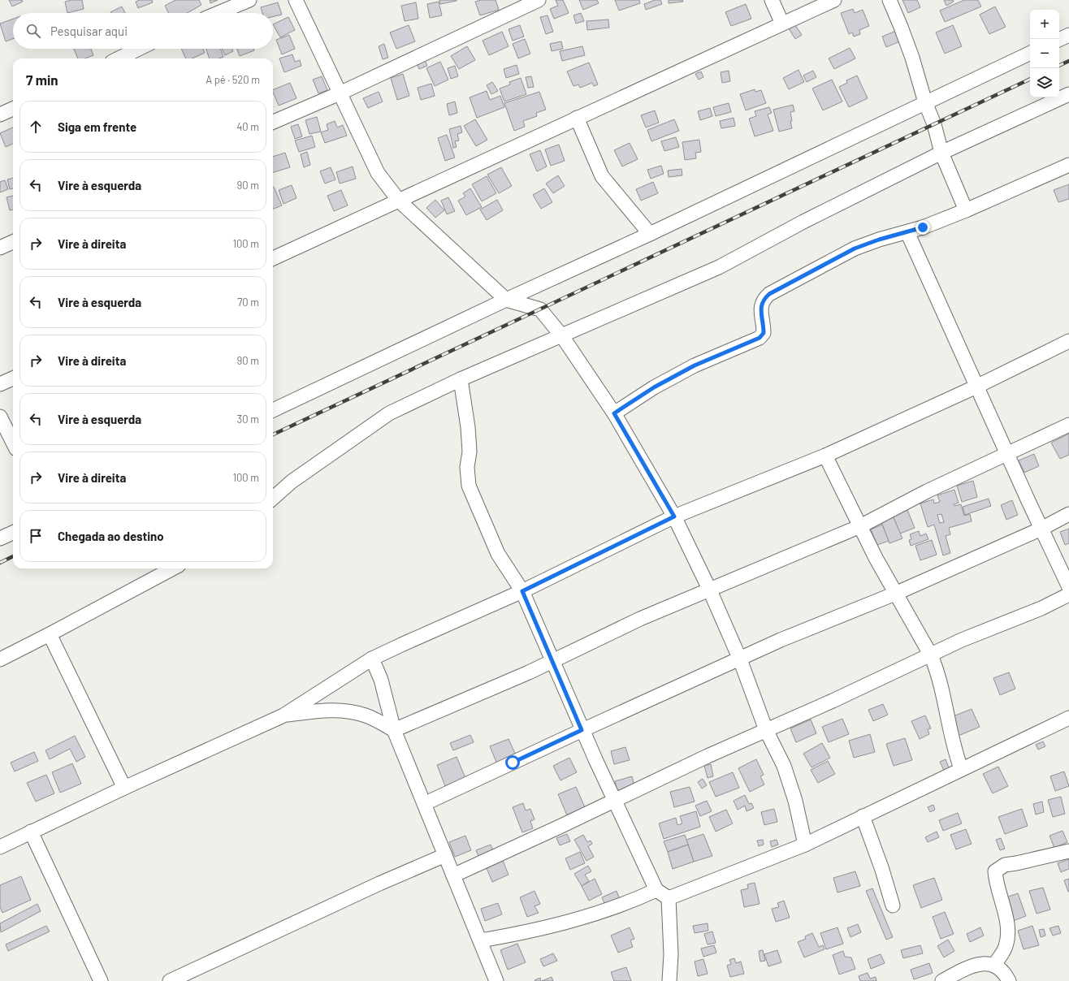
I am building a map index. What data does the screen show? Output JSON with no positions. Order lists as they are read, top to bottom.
{
  "page": {
    "map_buttons": ["+", "−"],
    "search": "Pesquisar aqui",
    "heading": ["7 min", "A pé · 520 m"],
    "list": [
      ["Siga em frente", "40 m"],
      ["Vire à esquerda", "90 m"],
      ["Vire à direita", "100 m"],
      ["Vire à esquerda", "70 m"],
      ["Vire à direita", "90 m"],
      ["Vire à esquerda", "30 m"],
      ["Vire à direita", "100 m"],
      "Chegada ao destino"
    ]
  }
}
